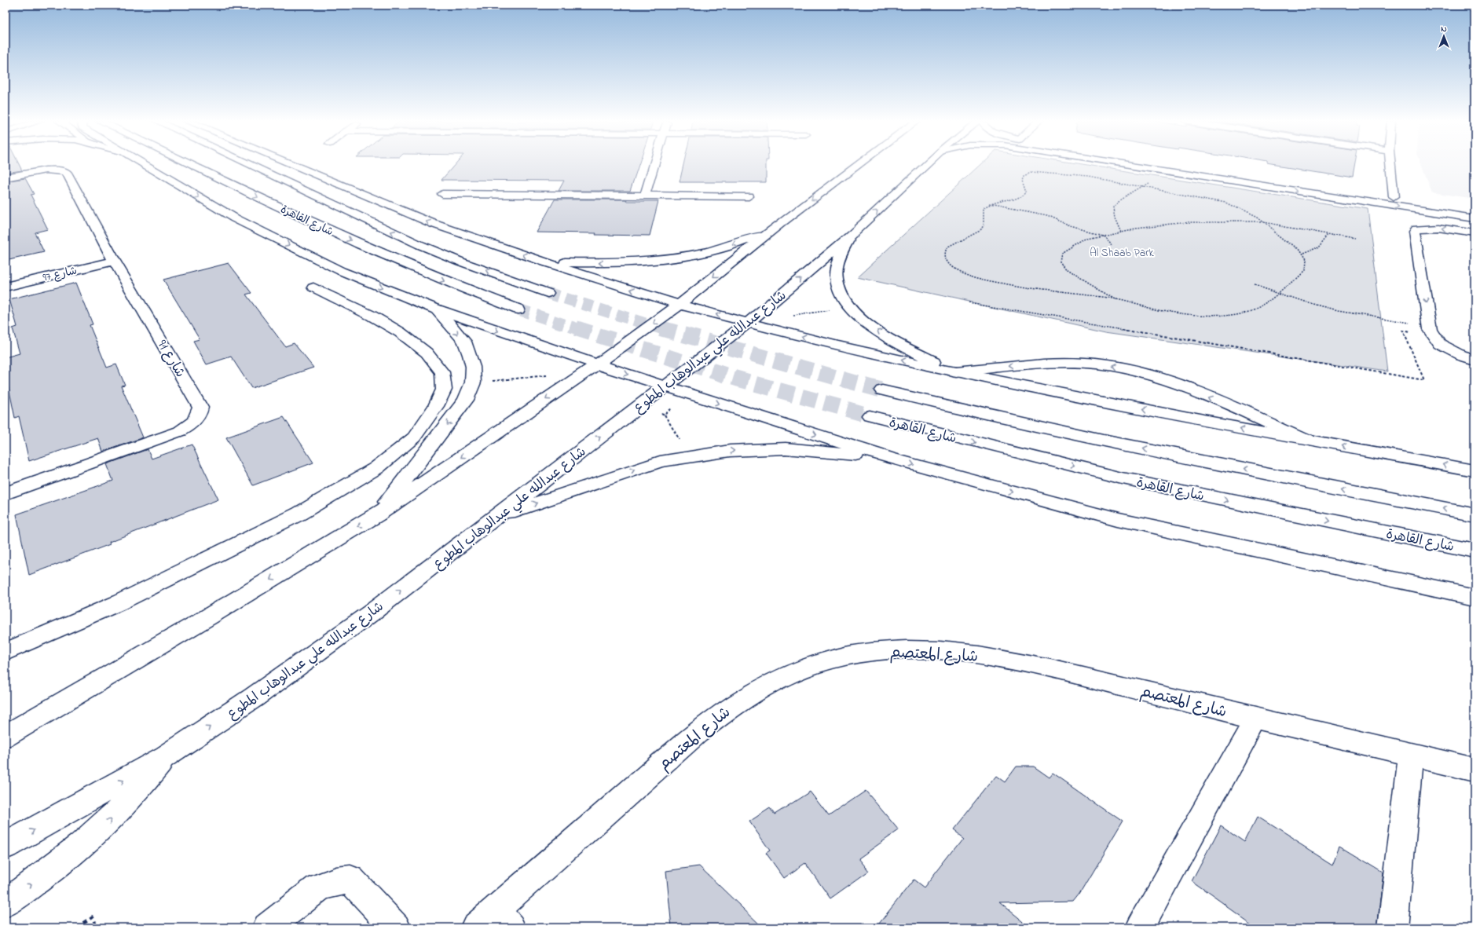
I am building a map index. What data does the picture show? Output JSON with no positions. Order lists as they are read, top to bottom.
{
  "streets": {
    "main road": [
      "شارع القاهرة",
      "شارع 97",
      "شارع عبدالله علي عبدالوهاب المطوع",
      "شارع 91",
      "شارع المعتصم"
    ]
  },
  "crossings": [
    ["شارع 97", "شارع 91"]
  ],
  "parks": ["Al Shaab Park"],
  "north": "top"
}
